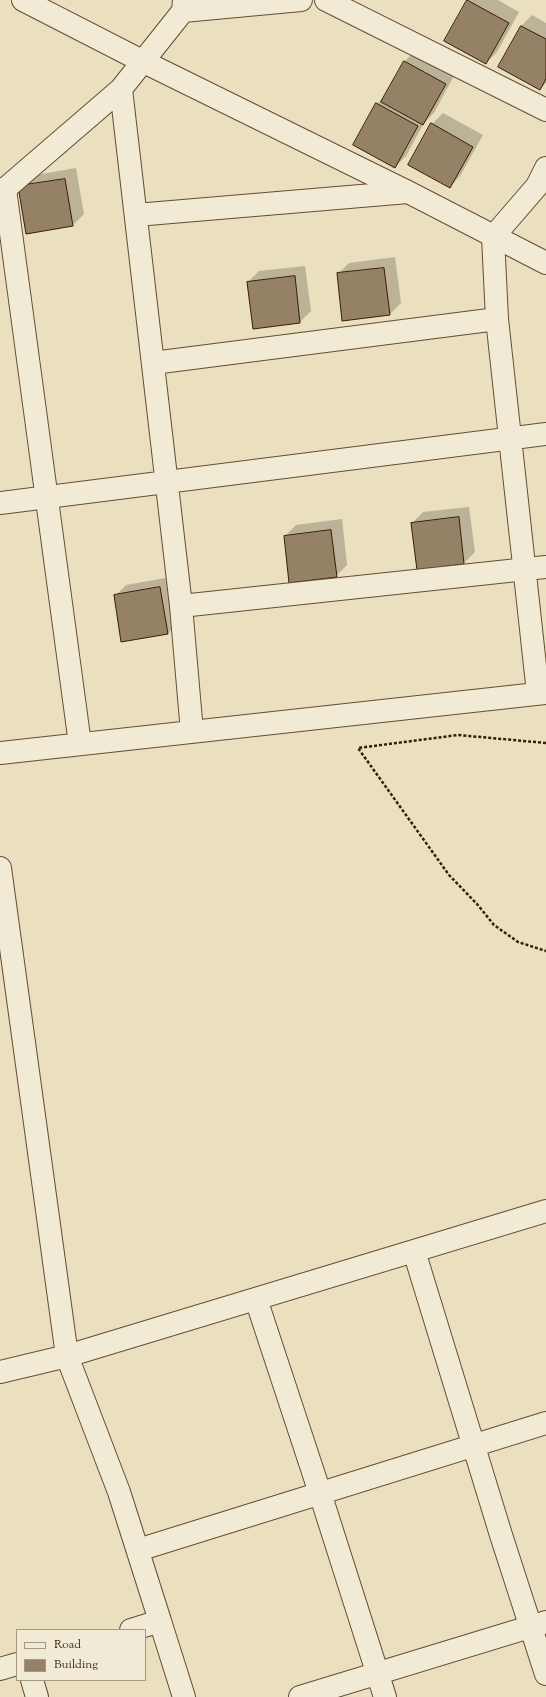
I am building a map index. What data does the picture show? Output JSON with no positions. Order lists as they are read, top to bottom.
{
  "legend": ["Road", "Building"]
}
